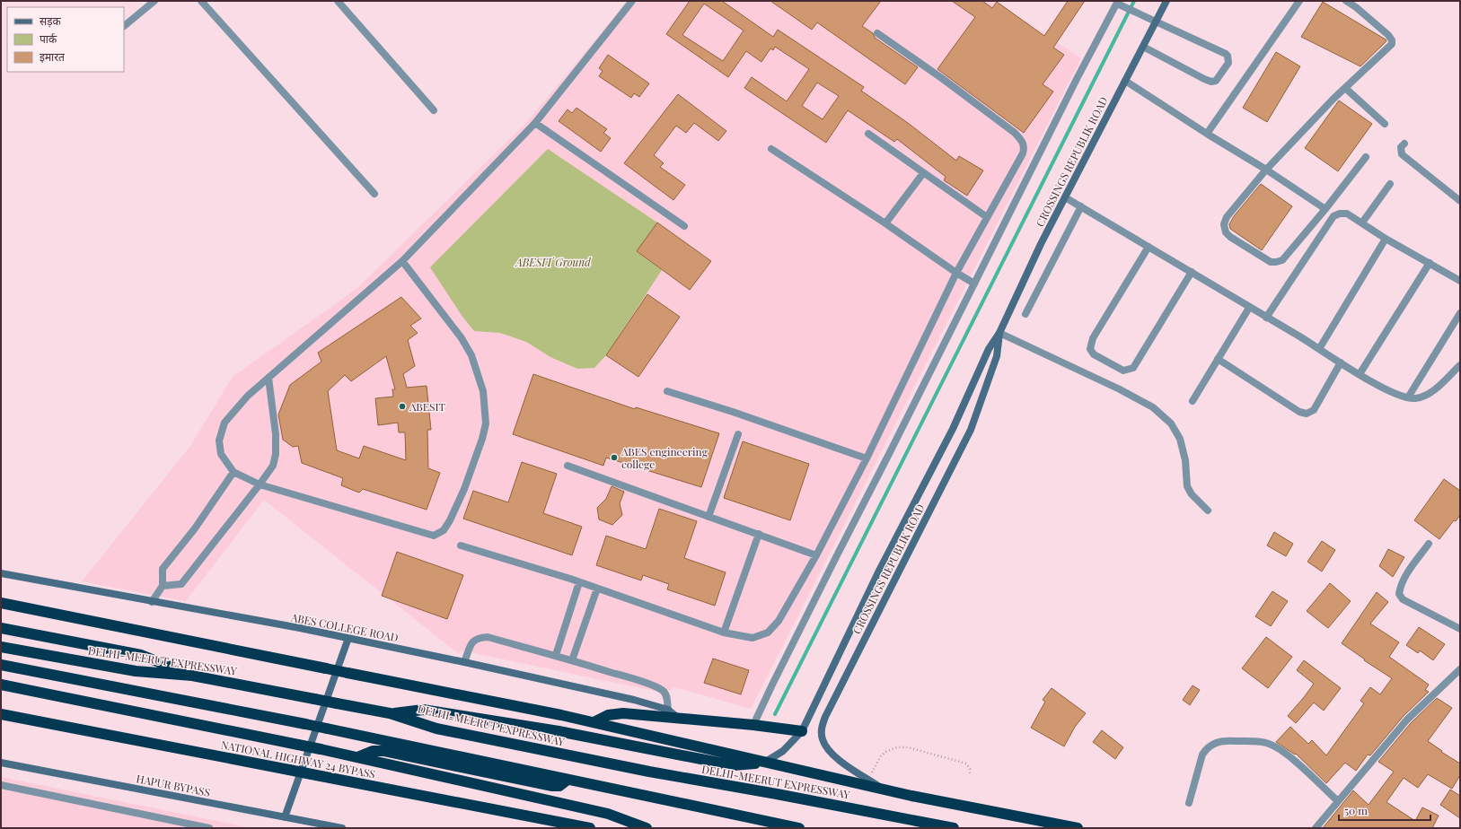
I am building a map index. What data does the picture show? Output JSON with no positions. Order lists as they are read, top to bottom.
{
  "streets": {
    "highway": ["DELHI-MEERUT EXPRESSWAY", "NATIONAL HIGHWAY 24 BYPASS"],
    "street": ["CROSSINGS REPUBLIK ROAD", "ABES COLLEGE ROAD", "HAPUR BYPASS"]
  },
  "parks": ["ABESIT Ground"],
  "places": ["ABESIT", "ABES engineering college"],
  "legend": ["सड़क", "पार्क", "इमारत"],
  "scale_bar": "50 m"
}
